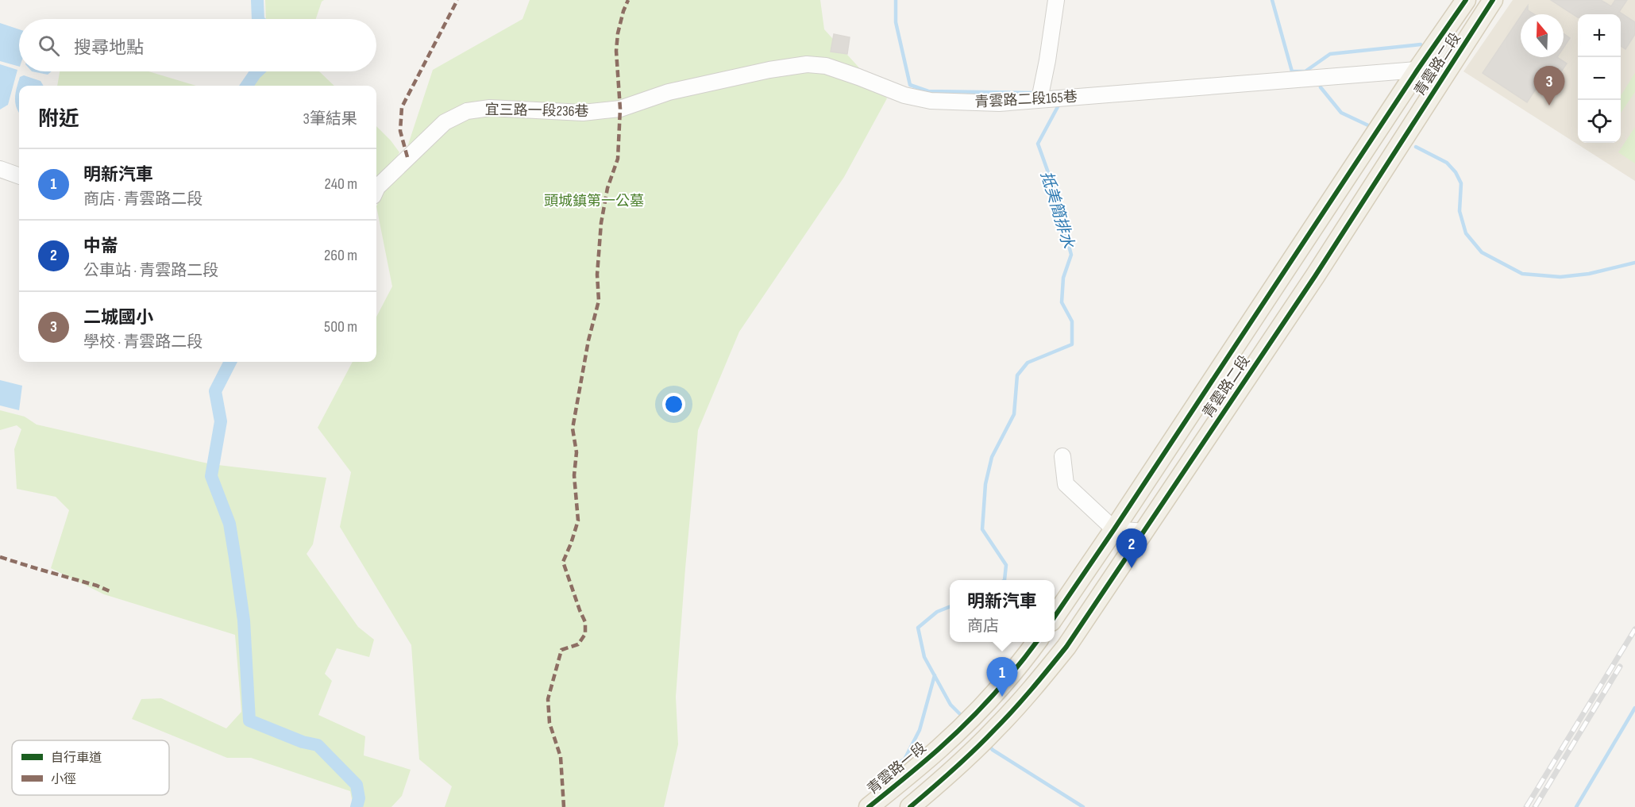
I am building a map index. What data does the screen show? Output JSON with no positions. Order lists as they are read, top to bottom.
{
  "streets": {
    "main road": ["青雲路二段", "青雲路一段"],
    "lane": ["青雲路二段165巷", "宜三路一段236巷"]
  },
  "crossings": [
    ["青雲路二段", "青雲路二段165巷"],
    ["青雲路二段165巷", "宜三路一段236巷"]
  ],
  "water": ["抵美簡排水"],
  "parks": ["頭城鎮第一公墓"],
  "legend": ["自行車道", "小徑"],
  "north": "top",
  "page": {
    "map_buttons": ["+", "−"],
    "search": "搜尋地點",
    "pins": ["3", "2", "1"],
    "heading": ["附近", "3筆結果"],
    "list": [
      {
        "mark": "1",
        "name": "明新汽車",
        "note": "商店 · 青雲路二段",
        "value": "240 m"
      },
      {
        "mark": "2",
        "name": "中崙",
        "note": "公車站 · 青雲路二段",
        "value": "260 m"
      },
      {
        "mark": "3",
        "name": "二城國小",
        "note": "學校 · 青雲路二段",
        "value": "500 m"
      }
    ],
    "popup": ["明新汽車", "商店"]
  }
}
